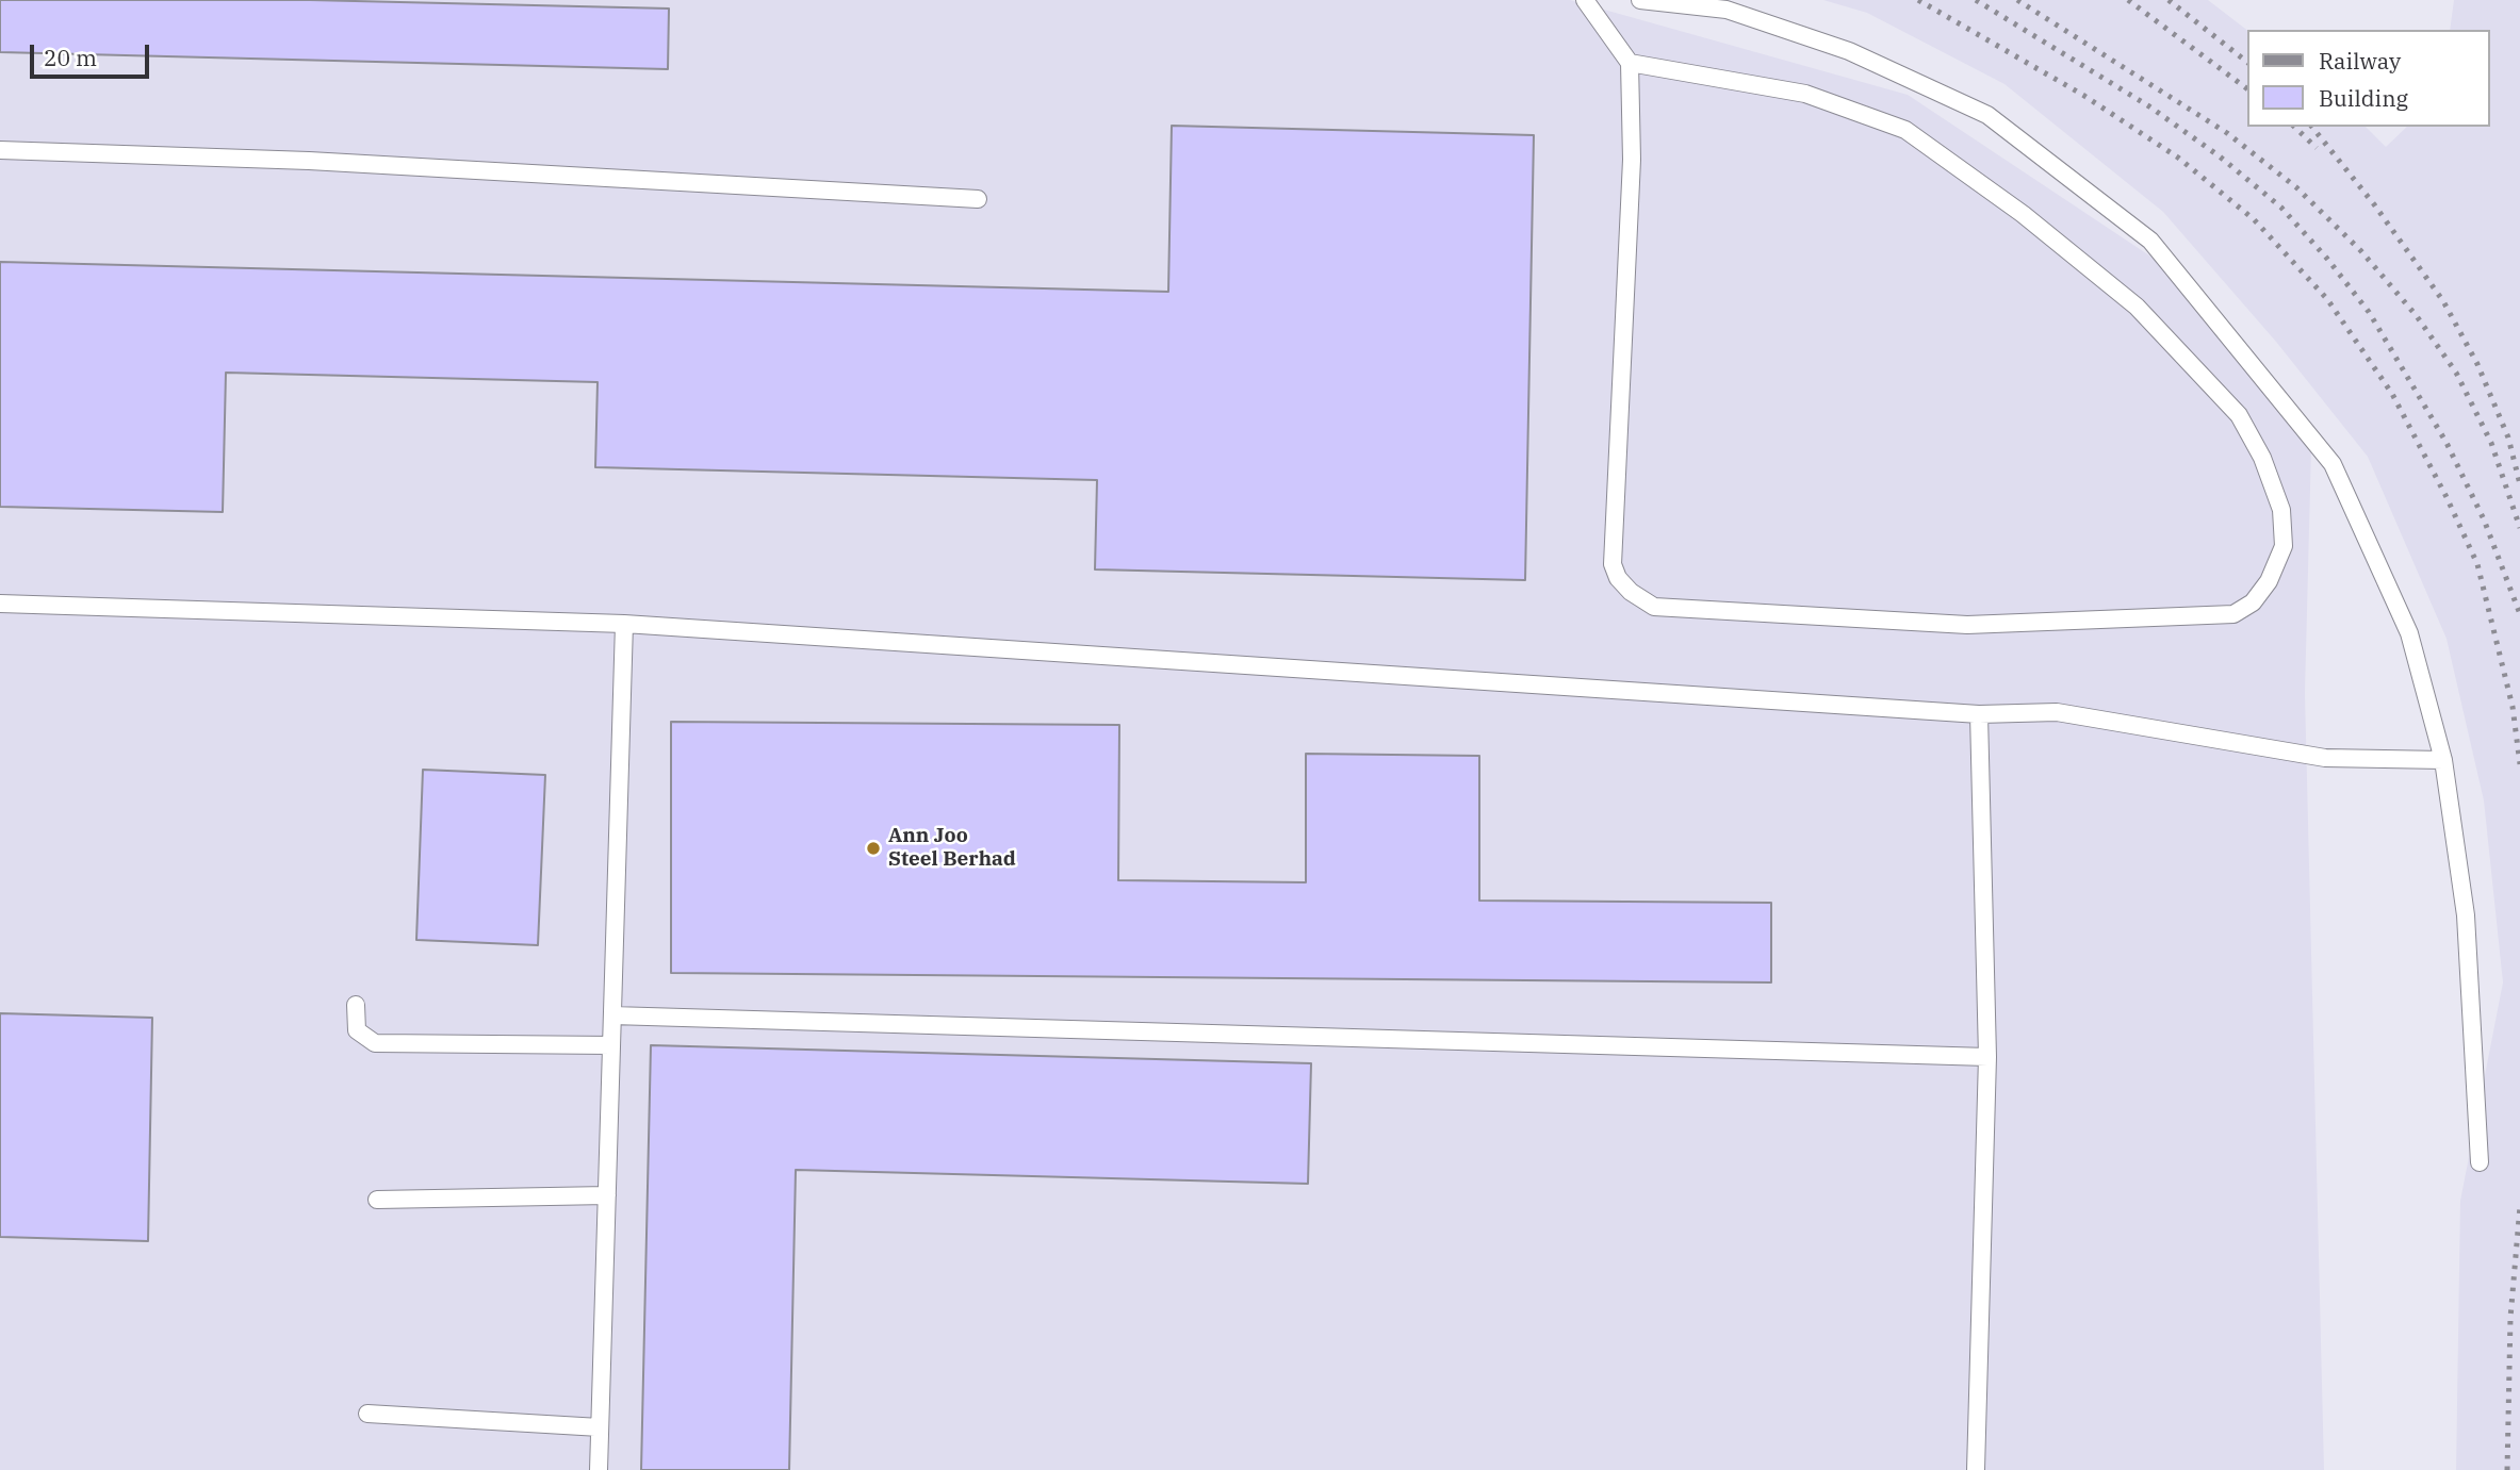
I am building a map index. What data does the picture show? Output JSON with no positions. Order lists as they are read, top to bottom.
{
  "places": ["Ann Joo Steel Berhad"],
  "legend": ["Railway", "Building"],
  "scale_bar": "20 m"
}
